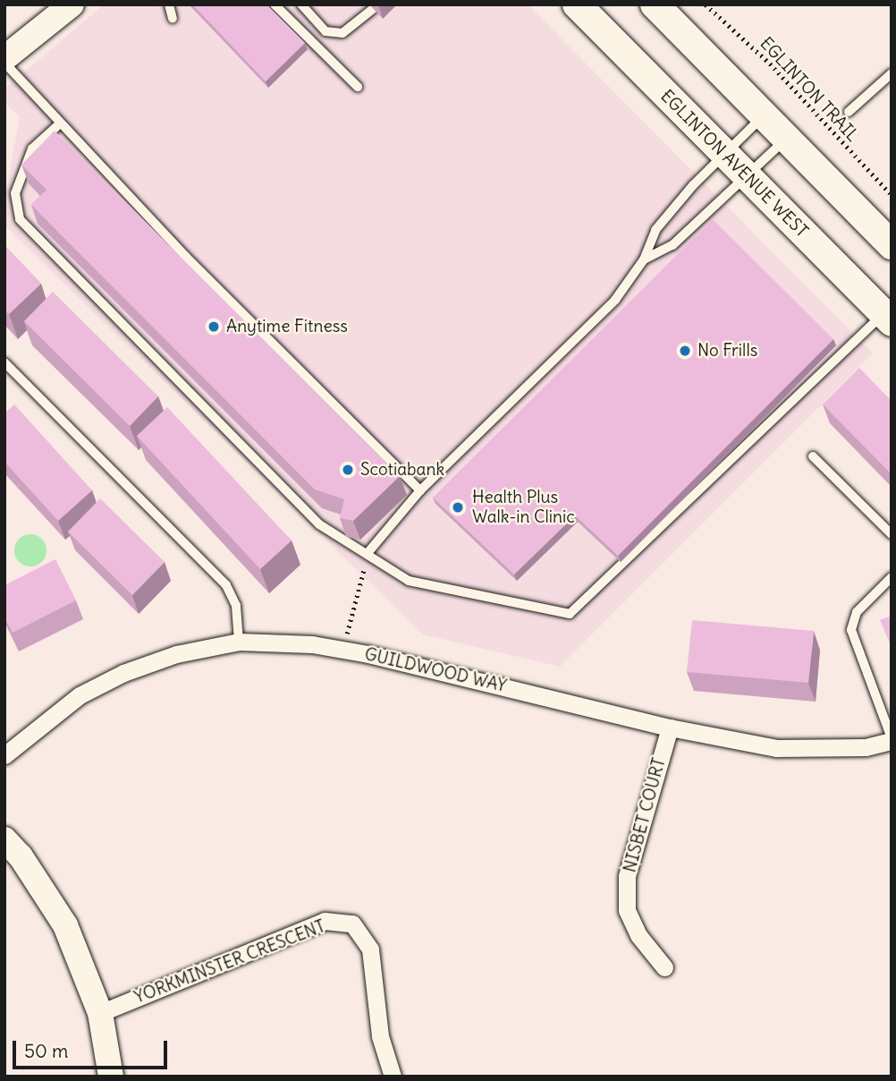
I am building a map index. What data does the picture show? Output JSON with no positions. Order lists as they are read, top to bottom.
{
  "streets": {
    "main road": ["EGLINTON AVENUE WEST"],
    "street": ["GUILDWOOD WAY", "NISBET COURT", "YORKMINSTER CRESCENT"],
    "path": ["EGLINTON TRAIL"]
  },
  "crossings": [
    ["GUILDWOOD WAY", "NISBET COURT"]
  ],
  "places": [
    "Anytime Fitness",
    "No Frills",
    "Scotiabank",
    "Health Plus Walk-in Clinic"
  ],
  "scale_bar": "50 m"
}
